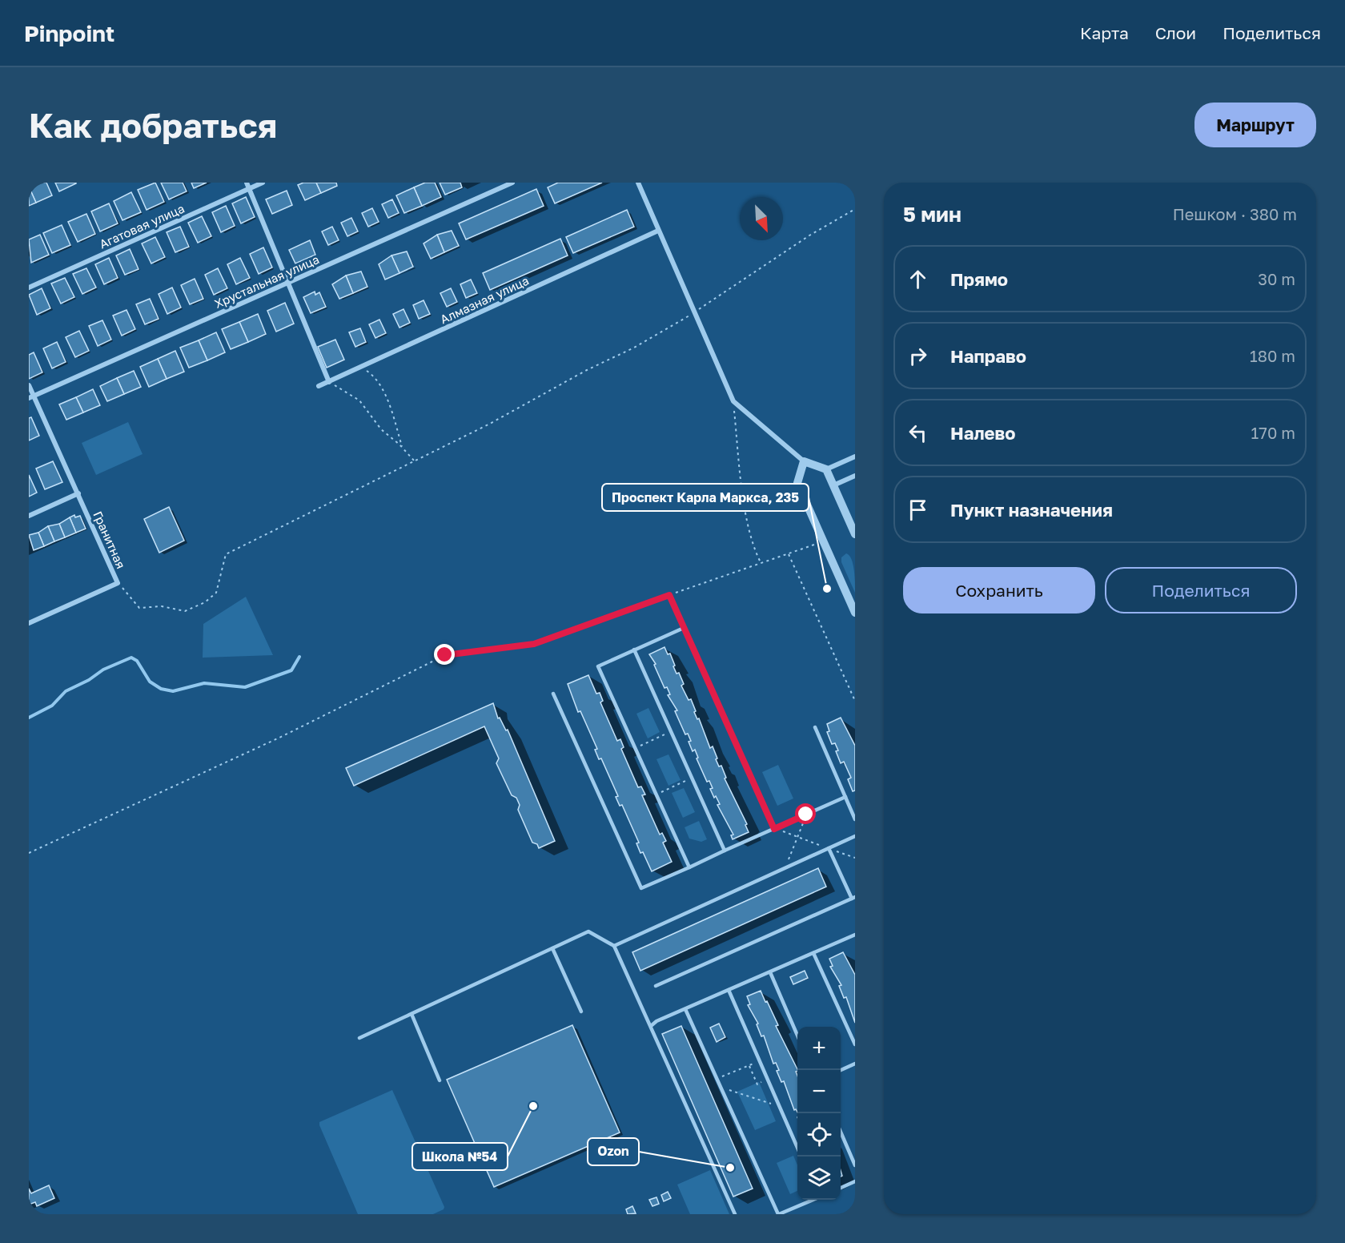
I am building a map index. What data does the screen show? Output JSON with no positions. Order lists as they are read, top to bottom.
{
  "streets": {
    "street": [
      "Агатовая улица",
      "Хрустальная улица",
      "Алмазная улица",
      "Гранитная"
    ]
  },
  "crossings": [
    ["Хрустальная улица", "Гранитная"]
  ],
  "places": ["Проспект Карла Маркса, 235", "Школа №54", "Ozon"],
  "north": "bottom right",
  "page": {
    "header": "Pinpoint",
    "nav": ["Карта", "Слои", "Поделиться"],
    "buttons": [
      "Маршрут",
      ["Сохранить", "Поделиться"]
    ],
    "title": "Как добраться",
    "heading": ["5 мин", "Пешком · 380 m"],
    "list": [
      ["Прямо", "30 m"],
      ["Направо", "180 m"],
      ["Налево", "170 m"],
      "Пункт назначения"
    ],
    "map_buttons": ["+", "−"]
  }
}
